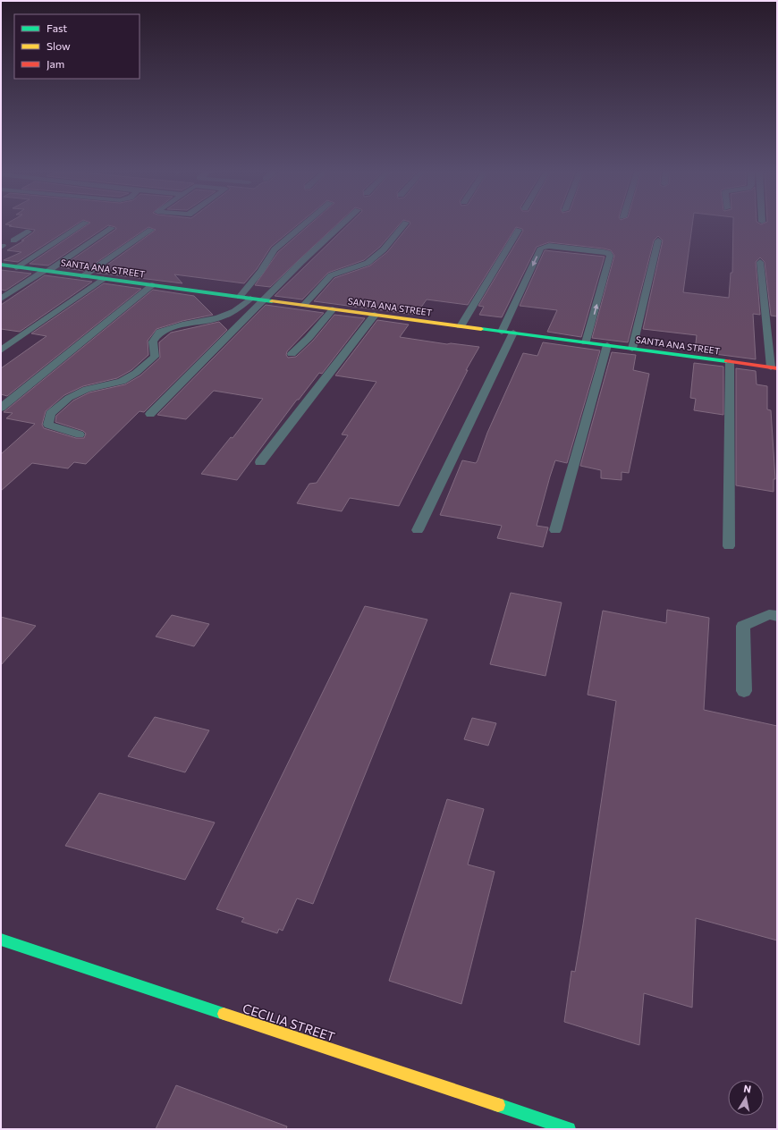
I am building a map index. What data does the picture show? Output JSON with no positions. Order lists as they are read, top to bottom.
{
  "streets": {
    "street": ["SANTA ANA STREET", "CECILIA STREET"]
  },
  "legend": ["Fast", "Slow", "Jam"],
  "north": "top"
}
